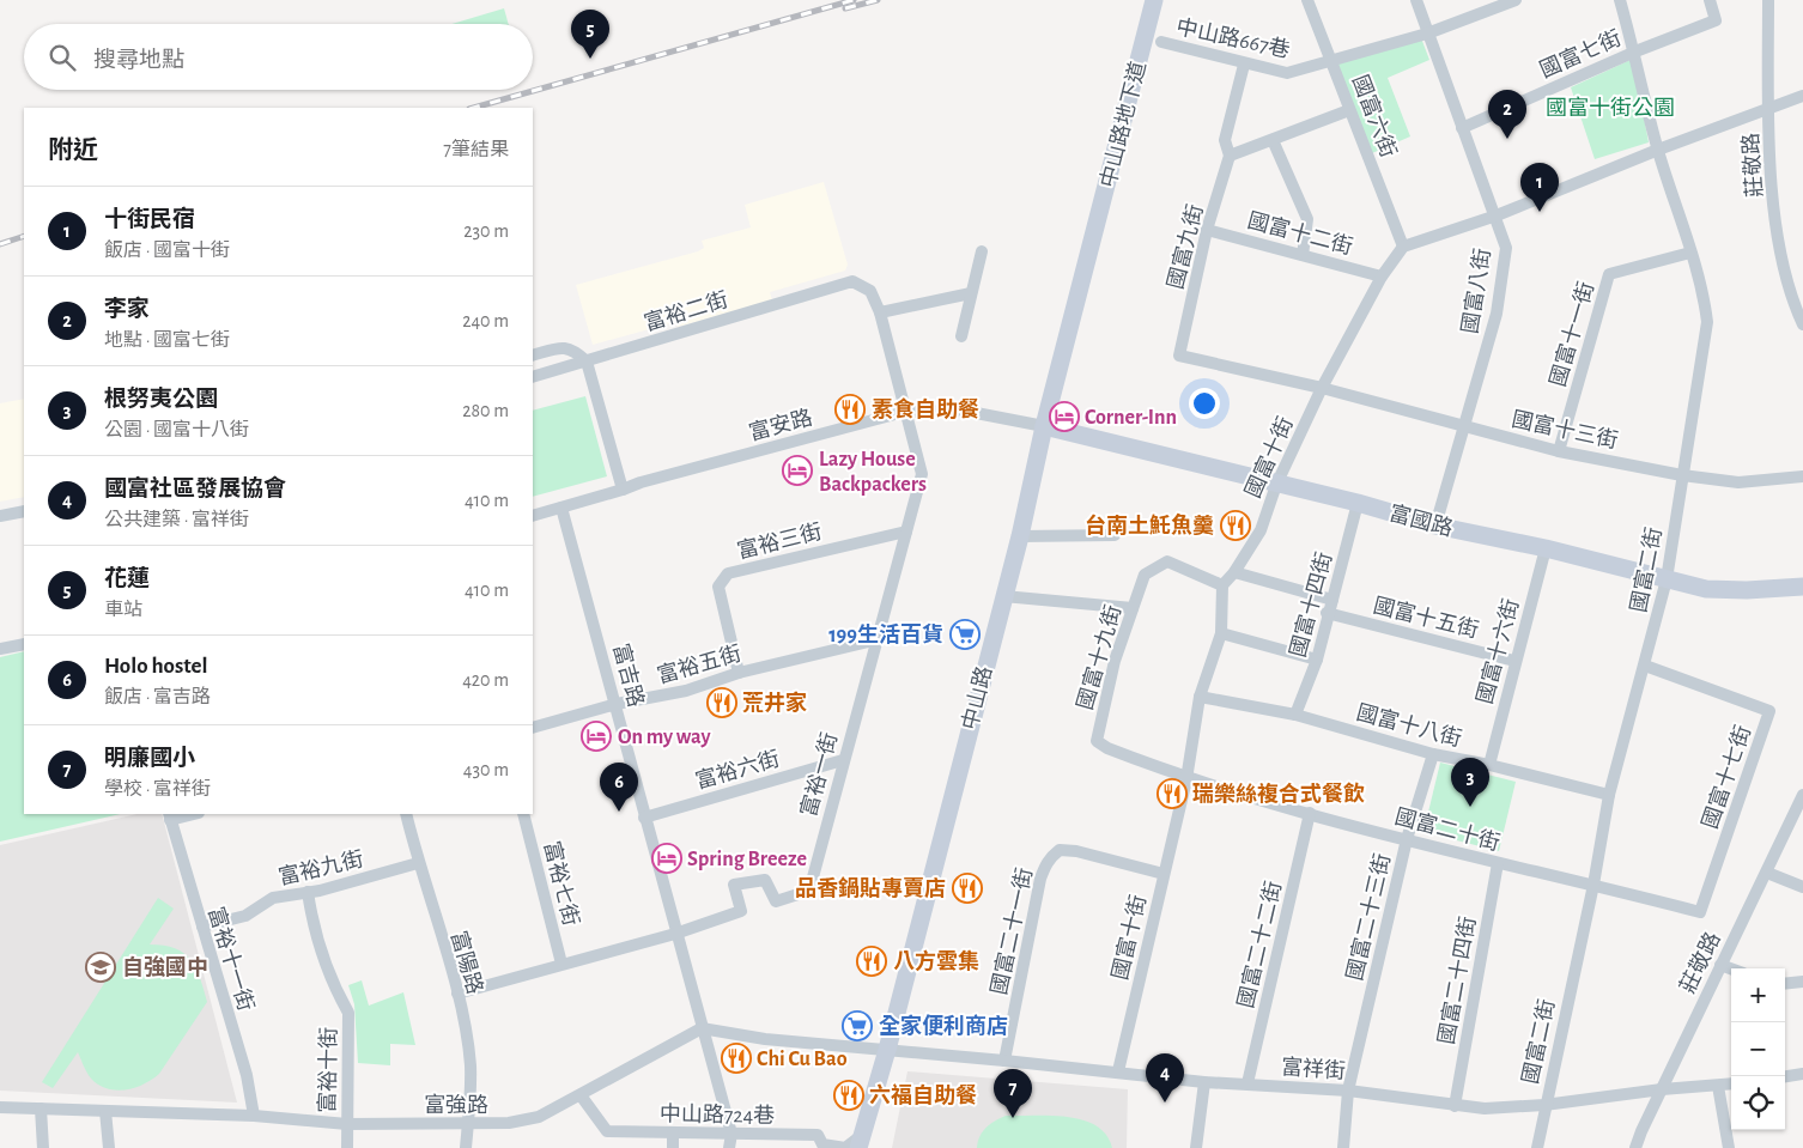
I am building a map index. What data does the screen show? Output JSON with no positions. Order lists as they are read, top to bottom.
{
  "streets": {
    "street": [
      "中山路667巷",
      "國富七街",
      "國富六街",
      "中山路地下道",
      "莊敬路",
      "國富十二街",
      "國富九街",
      "國富八街",
      "富裕二街",
      "國富十一街",
      "富安路",
      "國富十三街",
      "國富十街",
      "富國路",
      "富裕三街",
      "國富二街",
      "國富十四街",
      "國富十五街",
      "國富十六街",
      "國富十九街",
      "富裕五街",
      "富吉路",
      "中山路",
      "國富十八街",
      "富裕六街",
      "富裕一街",
      "國富十七街",
      "國富二十街",
      "富裕九街",
      "富裕七街",
      "國富二十三街",
      "國富二十一街",
      "國富二十二街",
      "富裕十一街",
      "富陽路",
      "國富二十四街",
      "富祥街",
      "富裕十街",
      "富強路",
      "中山路724巷"
    ]
  },
  "crossings": [
    ["中山路667巷", "國富六街"],
    ["中山路667巷", "國富九街"],
    ["中山路667巷", "國富八街"],
    ["國富七街", "國富八街"],
    ["國富七街", "國富二街"],
    ["國富六街", "國富十街"],
    ["中山路地下道", "中山路"],
    ["莊敬路", "富祥街"],
    ["國富十二街", "國富九街"],
    ["國富十二街", "國富十街"],
    ["國富九街", "國富十三街"],
    ["國富八街", "國富十三街"],
    ["國富八街", "富國路"],
    ["富裕二街", "富裕一街"],
    ["國富十一街", "國富十三街"],
    ["國富十一街", "國富二街"],
    ["富安路", "富國路"],
    ["富安路", "富吉路"],
    ["富安路", "中山路"],
    ["富安路", "富裕一街"],
    ["國富十三街", "國富十街"],
    ["國富十三街", "國富二街"],
    ["國富十街", "富國路"],
    ["國富十街", "國富十九街"],
    ["國富十街", "國富十八街"],
    ["國富十街", "國富二十街"],
    ["國富十街", "國富二十一街"],
    ["國富十街", "富祥街"],
    ["富國路", "國富二街"],
    ["富國路", "國富十四街"],
    ["富國路", "國富十六街"],
    ["富國路", "中山路"],
    ["富裕三街", "富裕五街"],
    ["富裕三街", "富裕一街"],
    ["國富二街", "國富十八街"],
    ["國富二街", "國富十七街"],
    ["國富二街", "國富二十街"],
    ["國富二街", "富祥街"],
    ["國富十四街", "國富十五街"],
    ["國富十四街", "國富十八街"],
    ["國富十五街", "國富十六街"],
    ["國富十六街", "國富十八街"],
    ["國富十九街", "國富二十街"],
    ["富裕五街", "富吉路"],
    ["富裕五街", "富裕一街"],
    ["富吉路", "富裕六街"],
    ["富吉路", "富裕一街"],
    ["富吉路", "富強路"],
    ["富吉路", "中山路724巷"],
    ["中山路", "富祥街"],
    ["中山路", "中山路724巷"],
    ["國富十八街", "國富二十三街"],
    ["富裕六街", "富裕一街"],
    ["富裕一街", "富裕七街"],
    ["富裕一街", "富陽路"],
    ["國富十七街", "國富二十街"],
    ["國富二十街", "國富二十三街"],
    ["國富二十街", "國富二十二街"],
    ["國富二十街", "國富二十四街"],
    ["富裕九街", "富裕十一街"],
    ["富裕九街", "富陽路"],
    ["富裕九街", "富裕十街"],
    ["國富二十三街", "富祥街"],
    ["國富二十一街", "富祥街"],
    ["國富二十二街", "富祥街"],
    ["富裕十一街", "富強路"],
    ["富陽路", "富強路"],
    ["國富二十四街", "富祥街"],
    ["富裕十街", "富強路"],
    ["富強路", "中山路724巷"]
  ],
  "parks": ["國富十街公園"],
  "places": {
    "restaurant": [
      "素食自助餐",
      "台南土魠魚羹",
      "荒井家",
      "瑞樂絲複合式餐飲",
      "品香鍋貼專賣店",
      "八方雲集",
      "Chi Cu Bao",
      "六福自助餐"
    ],
    "hotel": [
      "Corner-Inn",
      "Lazy House Backpackers",
      "On my way",
      "Spring Breeze"
    ],
    "supermarket": ["199生活百貨", "全家便利商店"],
    "school or university": ["自強國中"]
  },
  "page": {
    "pins": [
      "5",
      "2",
      "1",
      "3",
      "6",
      "4",
      "7"
    ],
    "search": "搜尋地點",
    "heading": ["附近", "7筆結果"],
    "list": [
      {
        "mark": "1",
        "name": "十街民宿",
        "note": "飯店 · 國富十街",
        "value": "230 m"
      },
      {
        "mark": "2",
        "name": "李家",
        "note": "地點 · 國富七街",
        "value": "240 m"
      },
      {
        "mark": "3",
        "name": "根努夷公園",
        "note": "公園 · 國富十八街",
        "value": "280 m"
      },
      {
        "mark": "4",
        "name": "國富社區發展協會",
        "note": "公共建築 · 富祥街",
        "value": "410 m"
      },
      {
        "mark": "5",
        "name": "花蓮",
        "note": "車站",
        "value": "410 m"
      },
      {
        "mark": "6",
        "name": "Holo hostel",
        "note": "飯店 · 富吉路",
        "value": "420 m"
      },
      {
        "mark": "7",
        "name": "明廉國小",
        "note": "學校 · 富祥街",
        "value": "430 m"
      }
    ],
    "map_buttons": ["+", "−"]
  }
}
